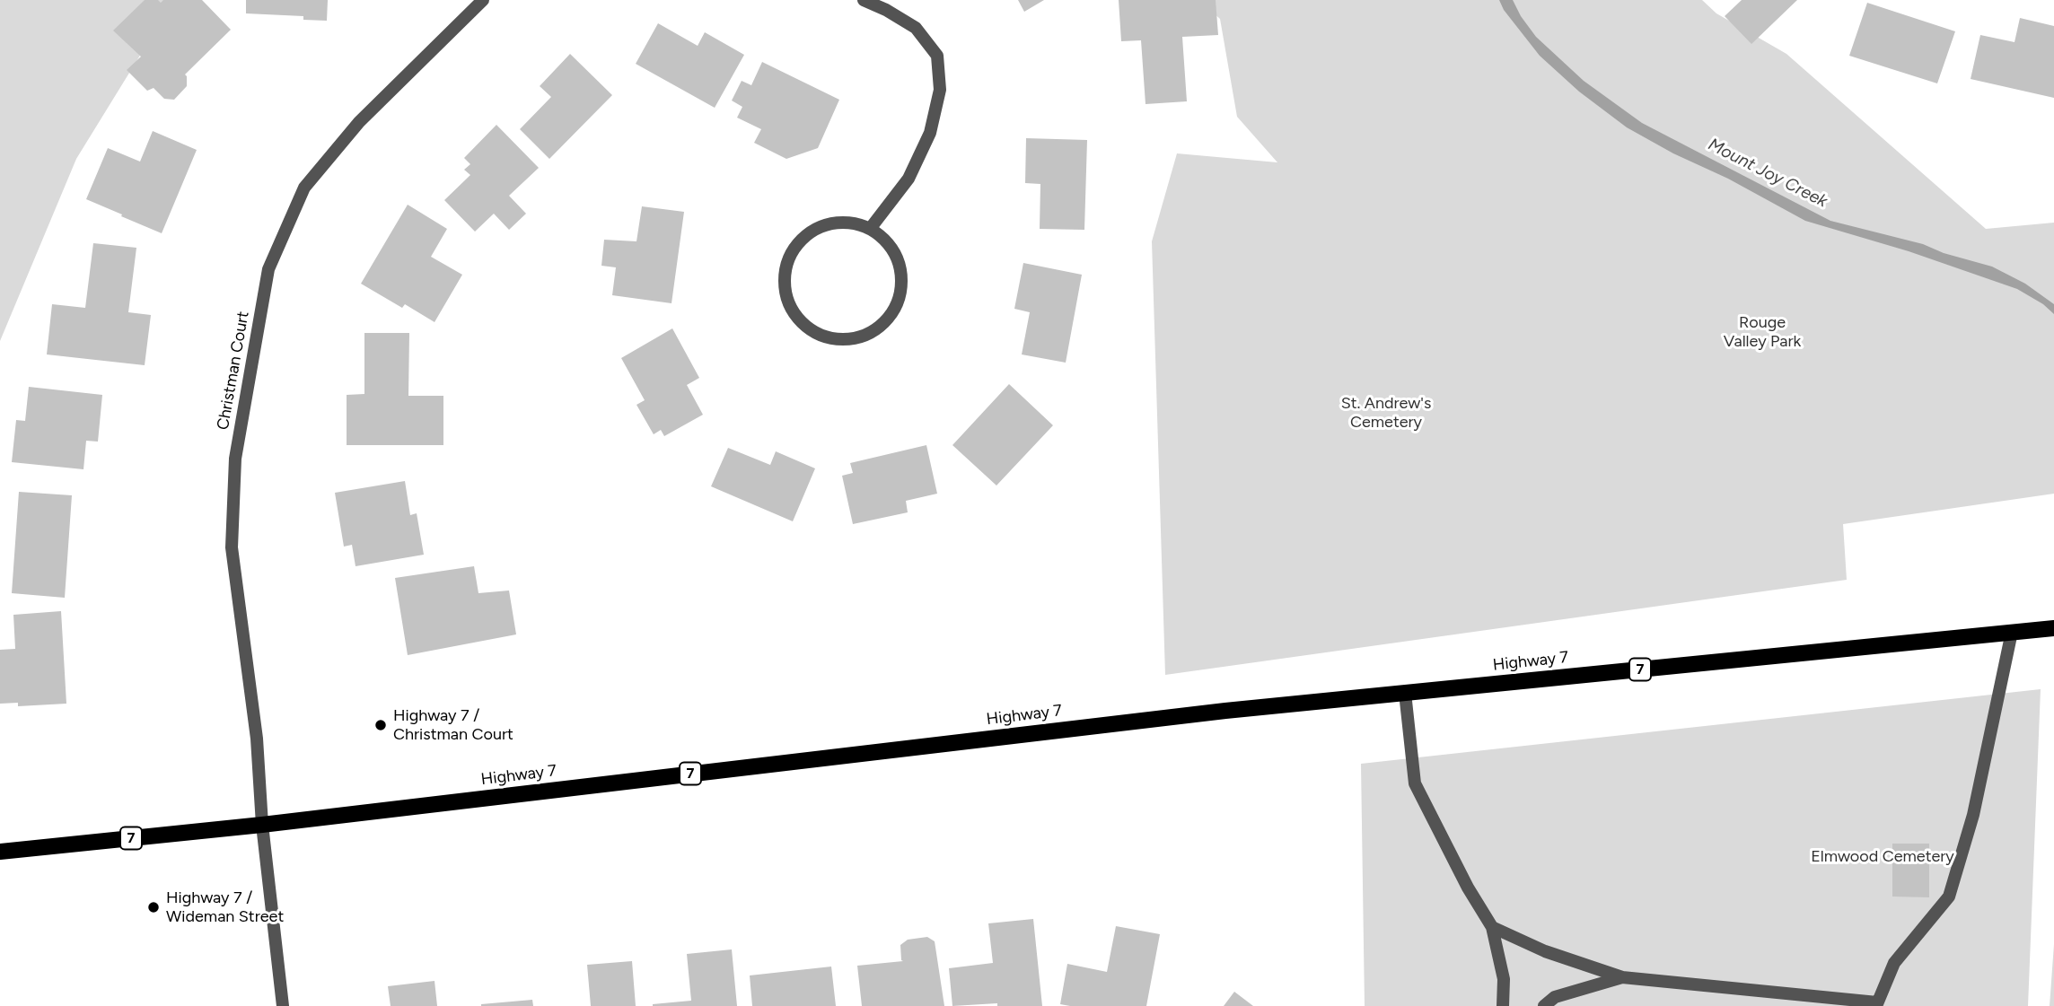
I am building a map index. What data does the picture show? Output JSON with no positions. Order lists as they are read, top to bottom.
{
  "streets": {
    "main road": ["Highway 7", "7"],
    "street": ["Christman Court"]
  },
  "crossings": [
    ["Christman Court", "Highway 7"]
  ],
  "water": ["Mount Joy Creek"],
  "parks": ["Rouge Valley Park", "St. Andrew's Cemetery", "Elmwood Cemetery"],
  "places": ["Highway 7 / Christman Court", "Highway 7 / Wideman Street"]
}
